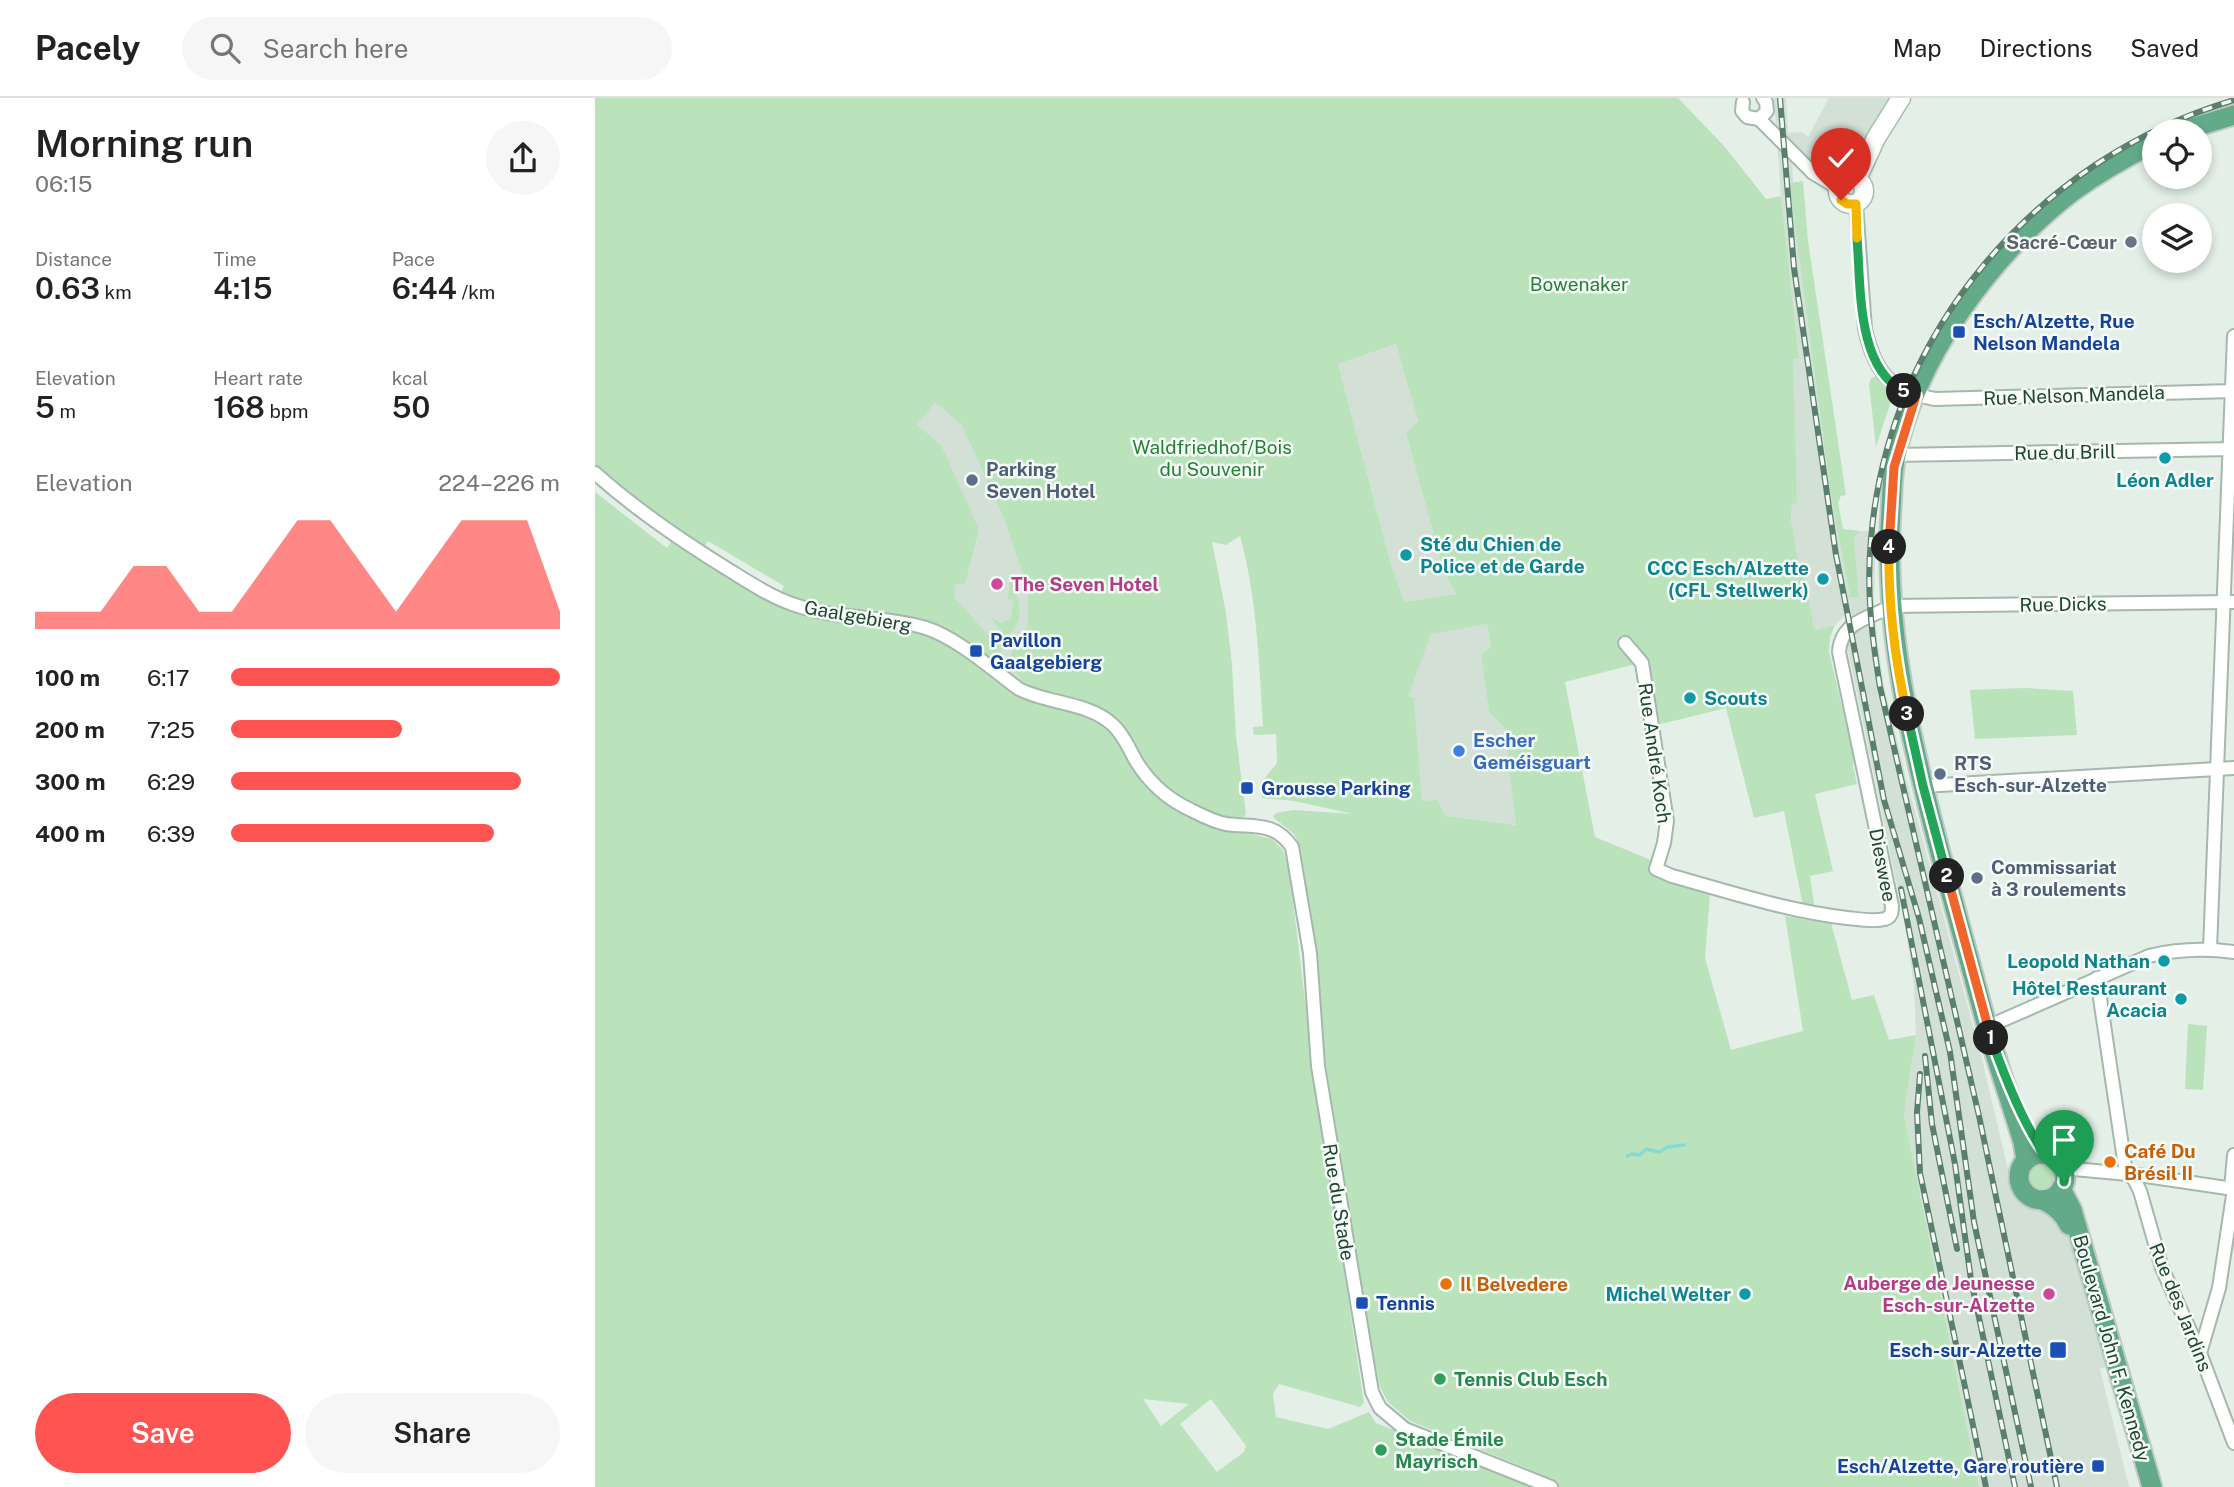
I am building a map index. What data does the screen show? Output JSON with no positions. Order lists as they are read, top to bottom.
{
  "streets": {
    "main road": ["Boulevard John F. Kennedy"],
    "street": [
      "Rue Nelson Mandela",
      "Rue du Brill",
      "Rue Dicks",
      "Gaalgebierg",
      "Rue André Koch",
      "Dieswee",
      "Rue du Stade",
      "Rue des Jardins"
    ]
  },
  "crossings": [
    ["Rue Dicks", "Dieswee"],
    ["Gaalgebierg", "Rue du Stade"],
    ["Rue André Koch", "Dieswee"]
  ],
  "parks": ["Bowenaker", "Waldfriedhof/Bois du Souvenir"],
  "places": {
    "other": [
      "Sacré-Cœur",
      "Léon Adler",
      "Parking Seven Hotel",
      "Sté du Chien de Police et de Garde",
      "CCC Esch/Alzette (CFL Stellwerk)",
      "The Seven Hotel",
      "Scouts",
      "Escher Geméisguart",
      "RTS Esch-sur-Alzette",
      "Commissariat à 3 roulements",
      "Leopold Nathan",
      "Hôtel Restaurant Acacia",
      "Café Du Brésil II",
      "Il Belvedere",
      "Michel Welter",
      "Auberge de Jeunesse Esch-sur-Alzette",
      "Tennis Club Esch",
      "Stade Émile Mayrisch"
    ],
    "transit": [
      "Esch/Alzette, Rue Nelson Mandela",
      "Pavillon Gaalgebierg",
      "Grousse Parking",
      "Tennis",
      "Esch-sur-Alzette",
      "Esch/Alzette, Gare routière"
    ]
  },
  "page": {
    "header": "Pacely",
    "search": "Search here",
    "nav": ["Map", "Directions", "Saved"],
    "heading": ["Morning run", "06:15"],
    "stats": [
      ["Distance", "0.63 km"],
      ["Time", "4:15"],
      ["Pace", "6:44 /km"],
      ["Elevation", "5 m"],
      ["Heart rate", "168 bpm"],
      ["kcal", "50"]
    ],
    "pins": [
      "5",
      "4",
      "3",
      "2",
      "1"
    ],
    "chart": ["Elevation", "224–226 m"],
    "list": [
      {
        "name": "100 m",
        "note": "6:17"
      },
      {
        "name": "200 m",
        "note": "7:25"
      },
      {
        "name": "300 m",
        "note": "6:29"
      },
      {
        "name": "400 m",
        "note": "6:39"
      }
    ],
    "buttons": ["Save", "Share"]
  }
}
